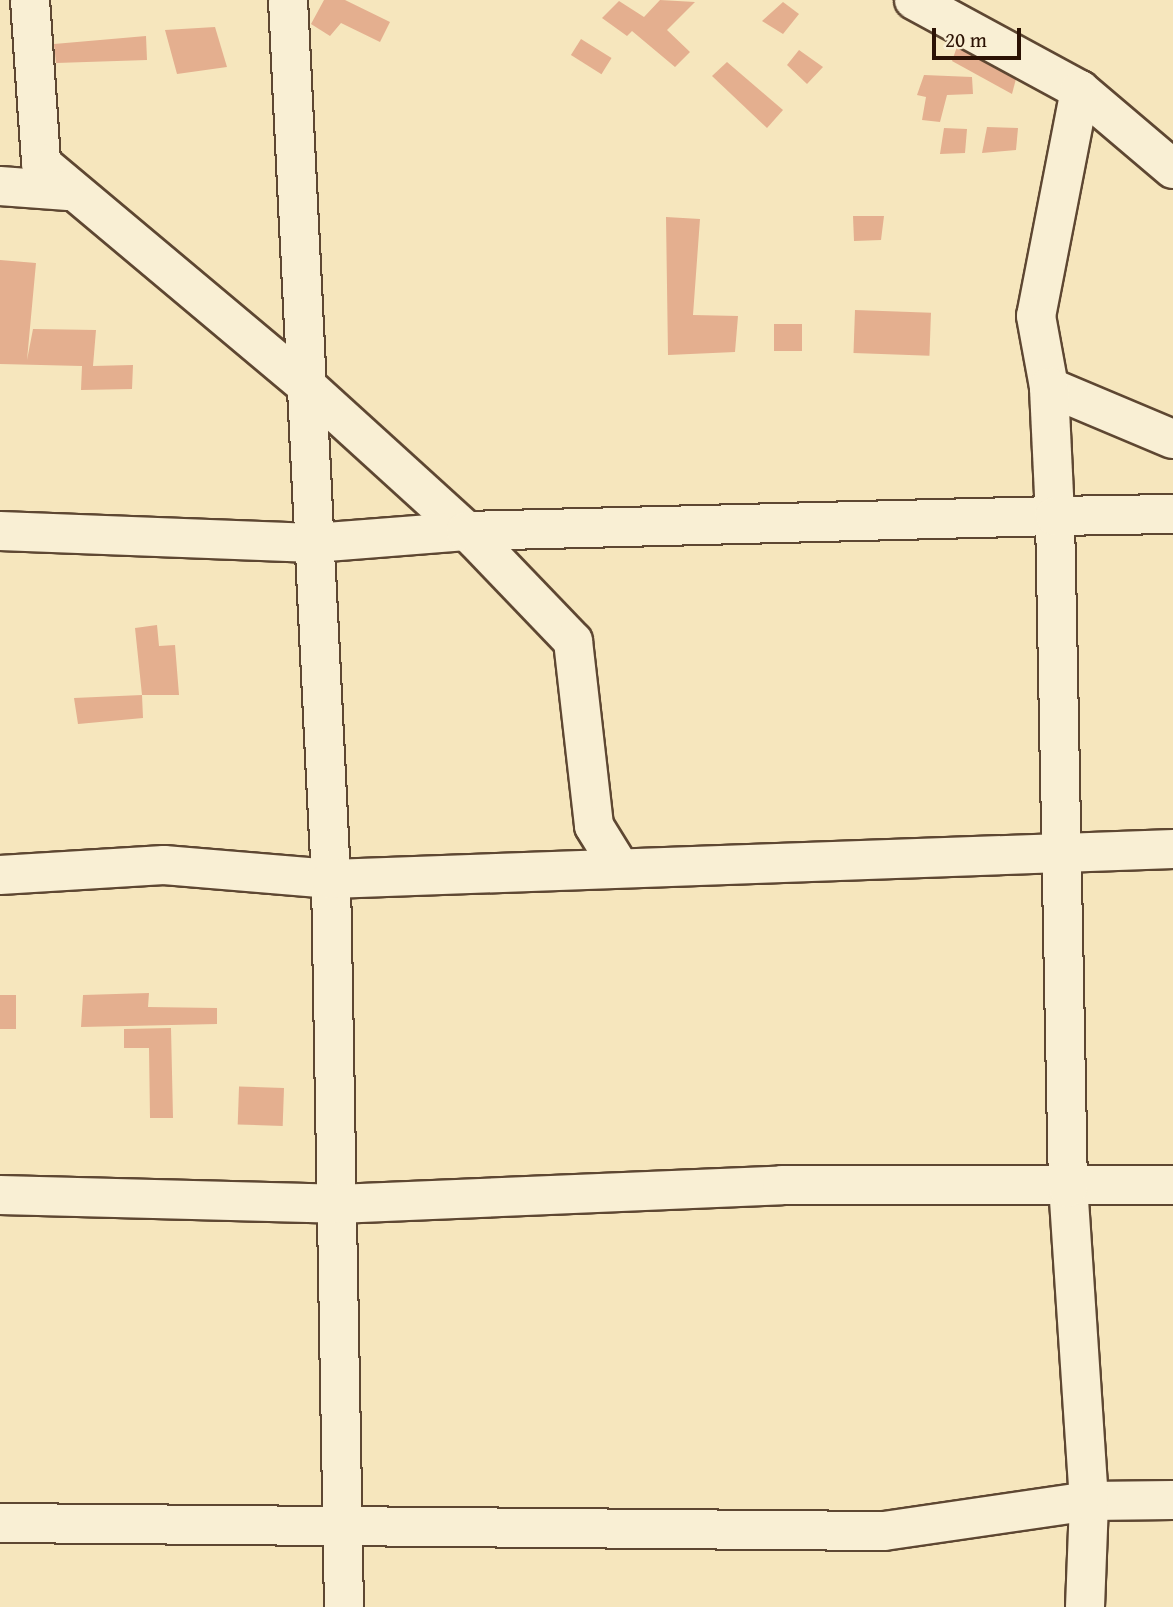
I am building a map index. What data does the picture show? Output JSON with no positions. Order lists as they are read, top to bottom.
{
  "scale_bar": "20 m"
}
